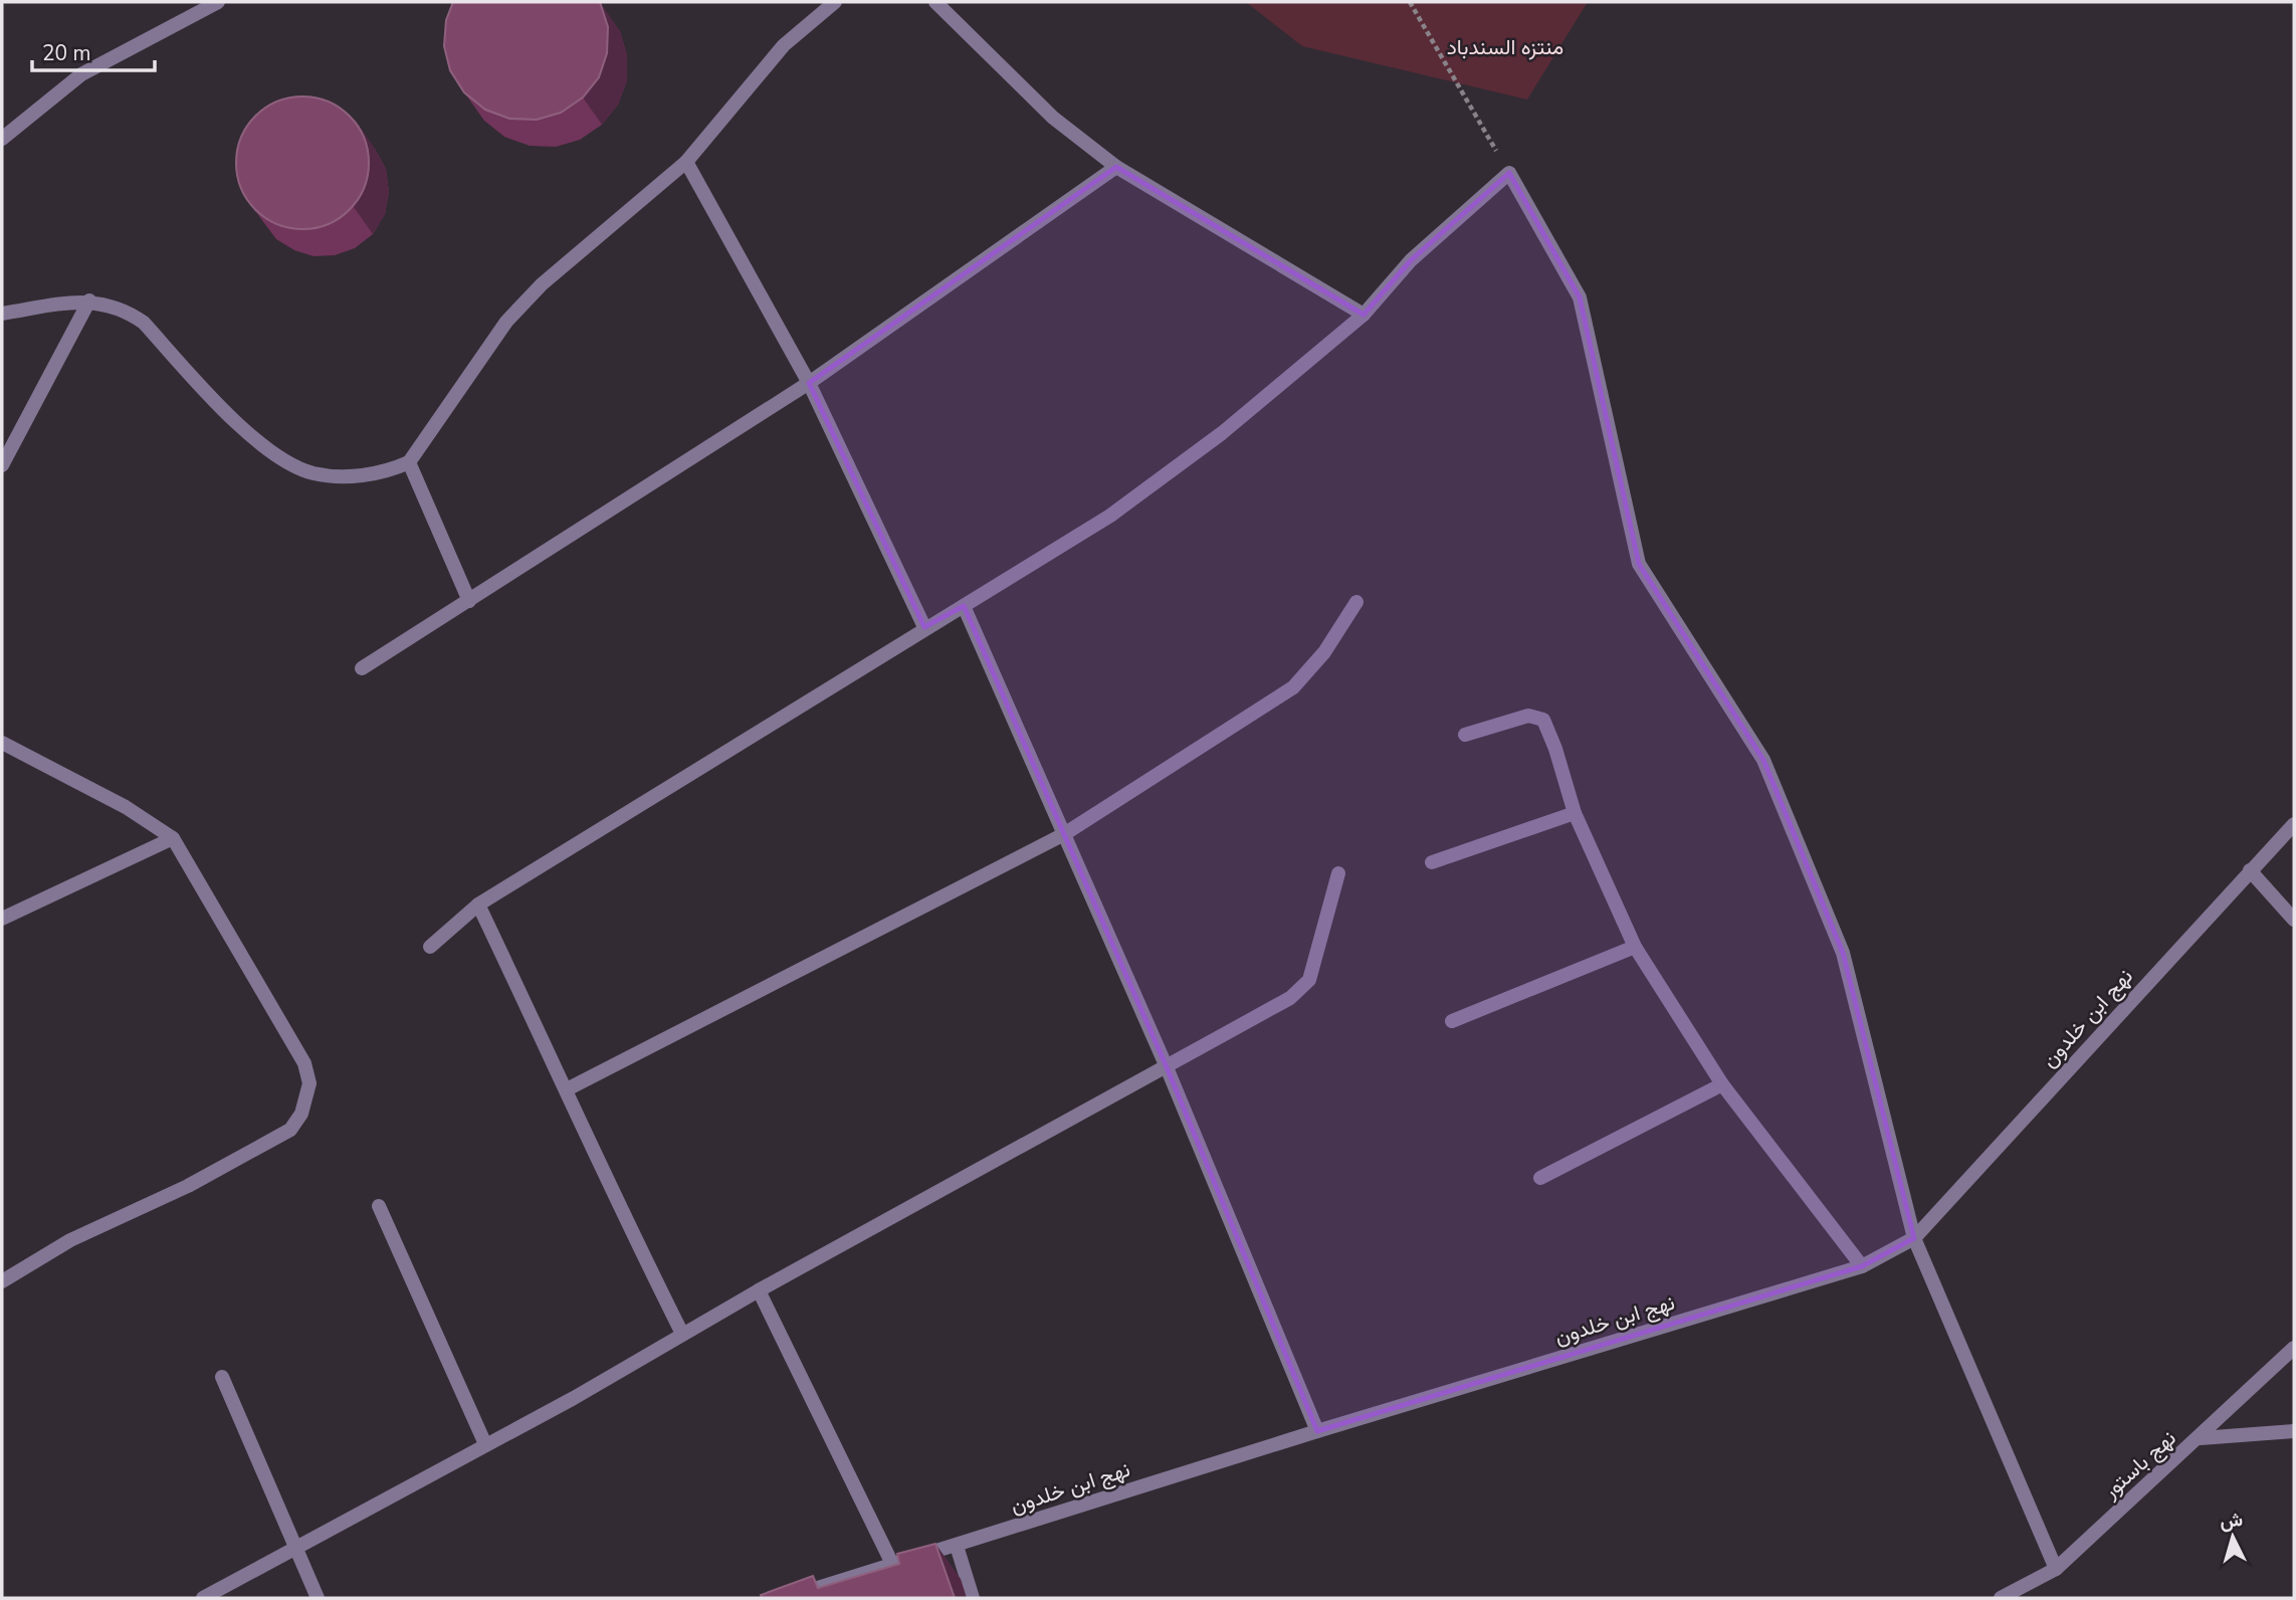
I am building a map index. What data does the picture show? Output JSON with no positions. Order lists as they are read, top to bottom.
{
  "streets": {
    "street": ["نهج ابن خلدون", "نهج باستور"]
  },
  "parks": ["منتزه السندباد"],
  "scale_bar": "20 m",
  "north": "top"
}
